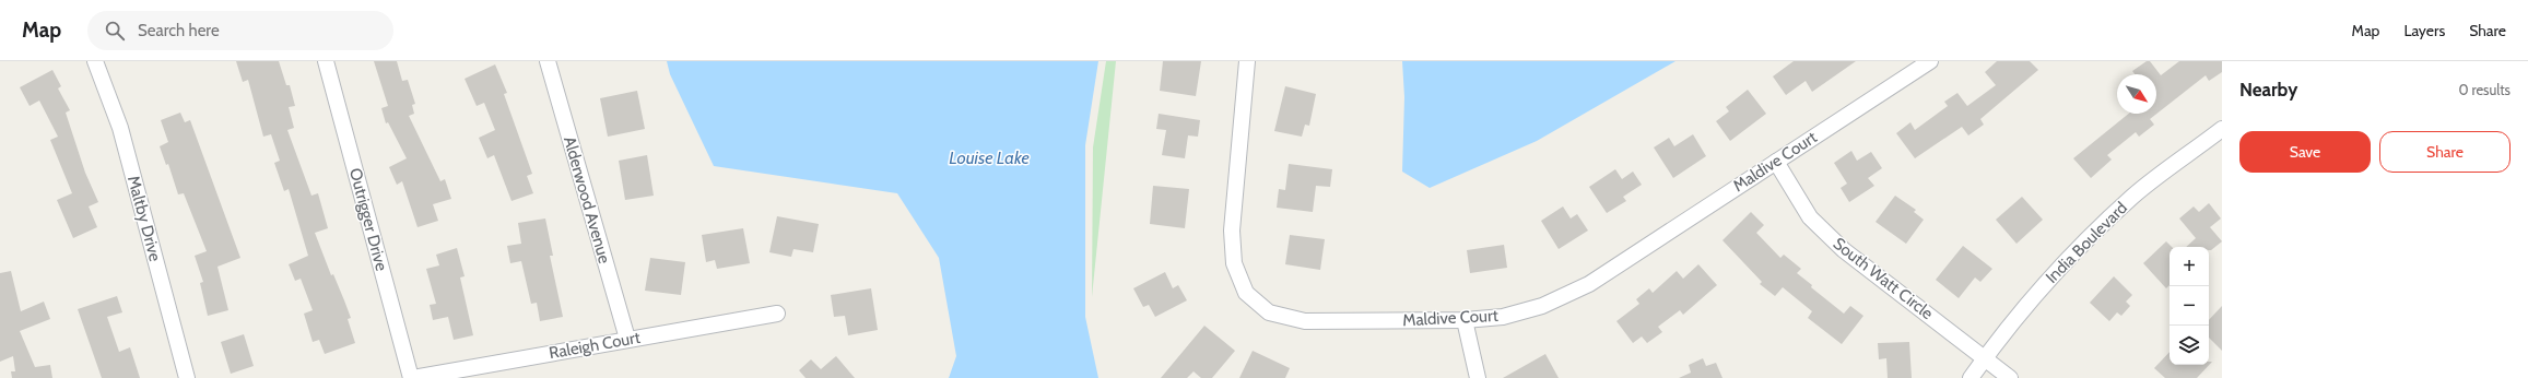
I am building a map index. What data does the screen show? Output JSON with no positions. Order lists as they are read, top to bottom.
{
  "streets": {
    "street": [
      "Maldive Court",
      "Alderwood Avenue",
      "Maltby Drive",
      "Outrigger Drive",
      "India Boulevard",
      "South Watt Circle",
      "Raleigh Court"
    ]
  },
  "crossings": [
    ["Maldive Court", "South Watt Circle"],
    ["Alderwood Avenue", "Raleigh Court"],
    ["Outrigger Drive", "Raleigh Court"],
    ["India Boulevard", "South Watt Circle"]
  ],
  "water": ["Louise Lake"],
  "north": "bottom right",
  "page": {
    "header": "Map",
    "search": "Search here",
    "nav": ["Map", "Layers", "Share"],
    "heading": ["Nearby", "0 results"],
    "buttons": ["Save", "Share"],
    "map_buttons": ["+", "−"]
  }
}
